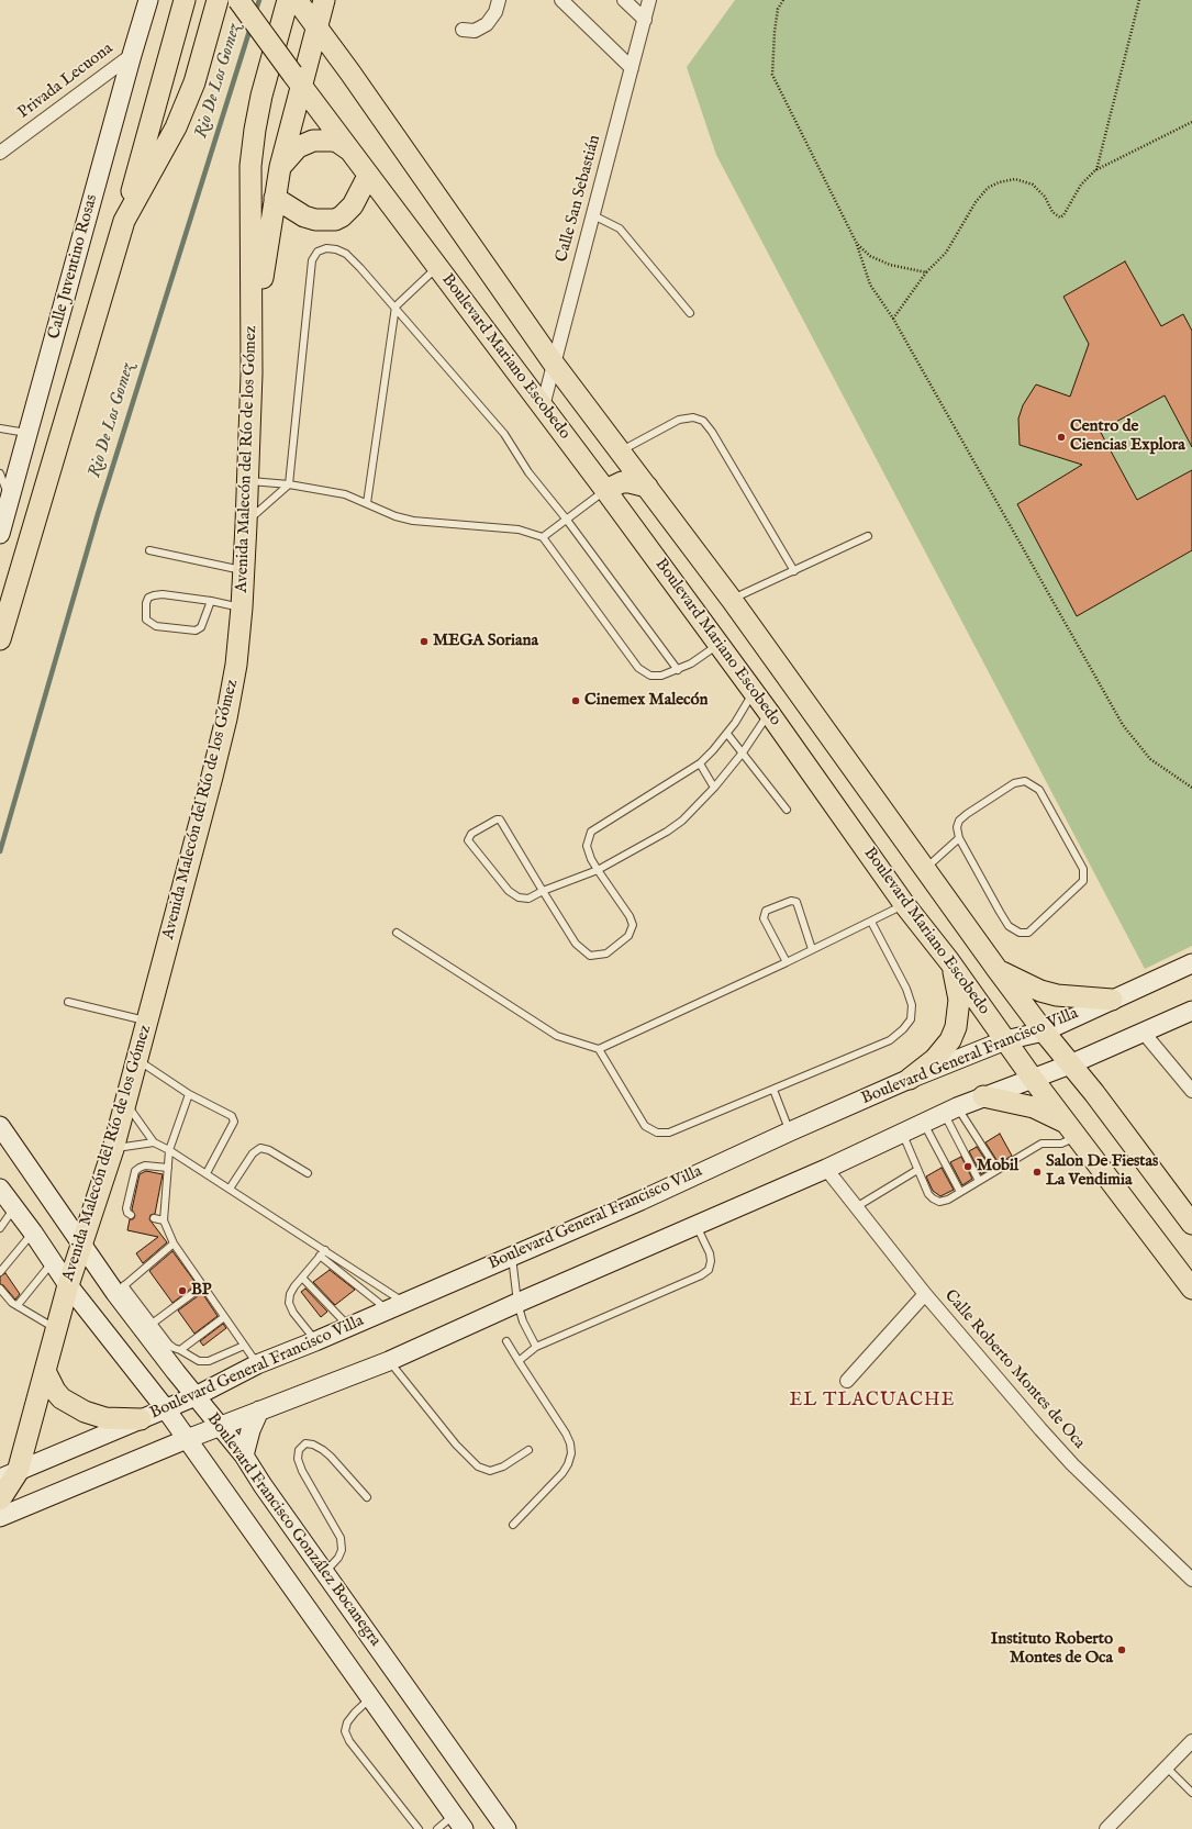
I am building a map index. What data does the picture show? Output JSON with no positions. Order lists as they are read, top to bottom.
{
  "streets": {
    "main road": [
      "Calle Juventino Rosas",
      "Boulevard Mariano Escobedo",
      "Avenida Malecón del Río de los Gómez",
      "Boulevard General Francisco Villa",
      "Boulevard Francisco González Bocanegra"
    ],
    "street": ["Privada Lecuona", "Calle San Sebastián", "Calle Roberto Montes de Oca"]
  },
  "crossings": [
    ["Privada Lecuona", "Calle Juventino Rosas"],
    ["Calle San Sebastián", "Boulevard Mariano Escobedo"],
    ["Boulevard Mariano Escobedo", "Boulevard General Francisco Villa"],
    ["Avenida Malecón del Río de los Gómez", "Boulevard General Francisco Villa"],
    ["Avenida Malecón del Río de los Gómez", "Boulevard Francisco González Bocanegra"],
    ["Boulevard General Francisco Villa", "Boulevard Francisco González Bocanegra"]
  ],
  "districts": ["EL TLACUACHE"],
  "water": ["Rio De Los Gomez"],
  "places": [
    "Centro de Ciencias Explora",
    "MEGA Soriana",
    "Cinemex Malecón",
    "Mobil",
    "Salon De Fiestas La Vendimia",
    "BP",
    "Instituto Roberto Montes de Oca"
  ]
}
